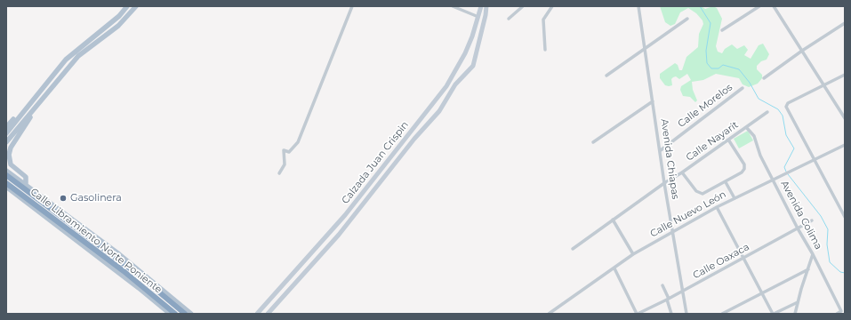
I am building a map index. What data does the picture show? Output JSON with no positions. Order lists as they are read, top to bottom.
{
  "streets": {
    "highway": ["Calle Libramiento Norte Poniente"],
    "main road": ["Calzada Juan Crispin"],
    "street": [
      "Calle Morelos",
      "Calle Nayarit",
      "Avenida Chiapas",
      "Calle Nuevo León",
      "Avenida Colima",
      "Calle Oaxaca"
    ]
  },
  "crossings": [
    ["Calle Morelos", "Avenida Chiapas"],
    ["Calle Nayarit", "Avenida Chiapas"],
    ["Calle Nayarit", "Avenida Colima"],
    ["Avenida Chiapas", "Calle Nuevo León"],
    ["Avenida Chiapas", "Calle Oaxaca"],
    ["Calle Nuevo León", "Avenida Colima"],
    ["Avenida Colima", "Calle Oaxaca"]
  ],
  "places": ["Gasolinera"]
}
